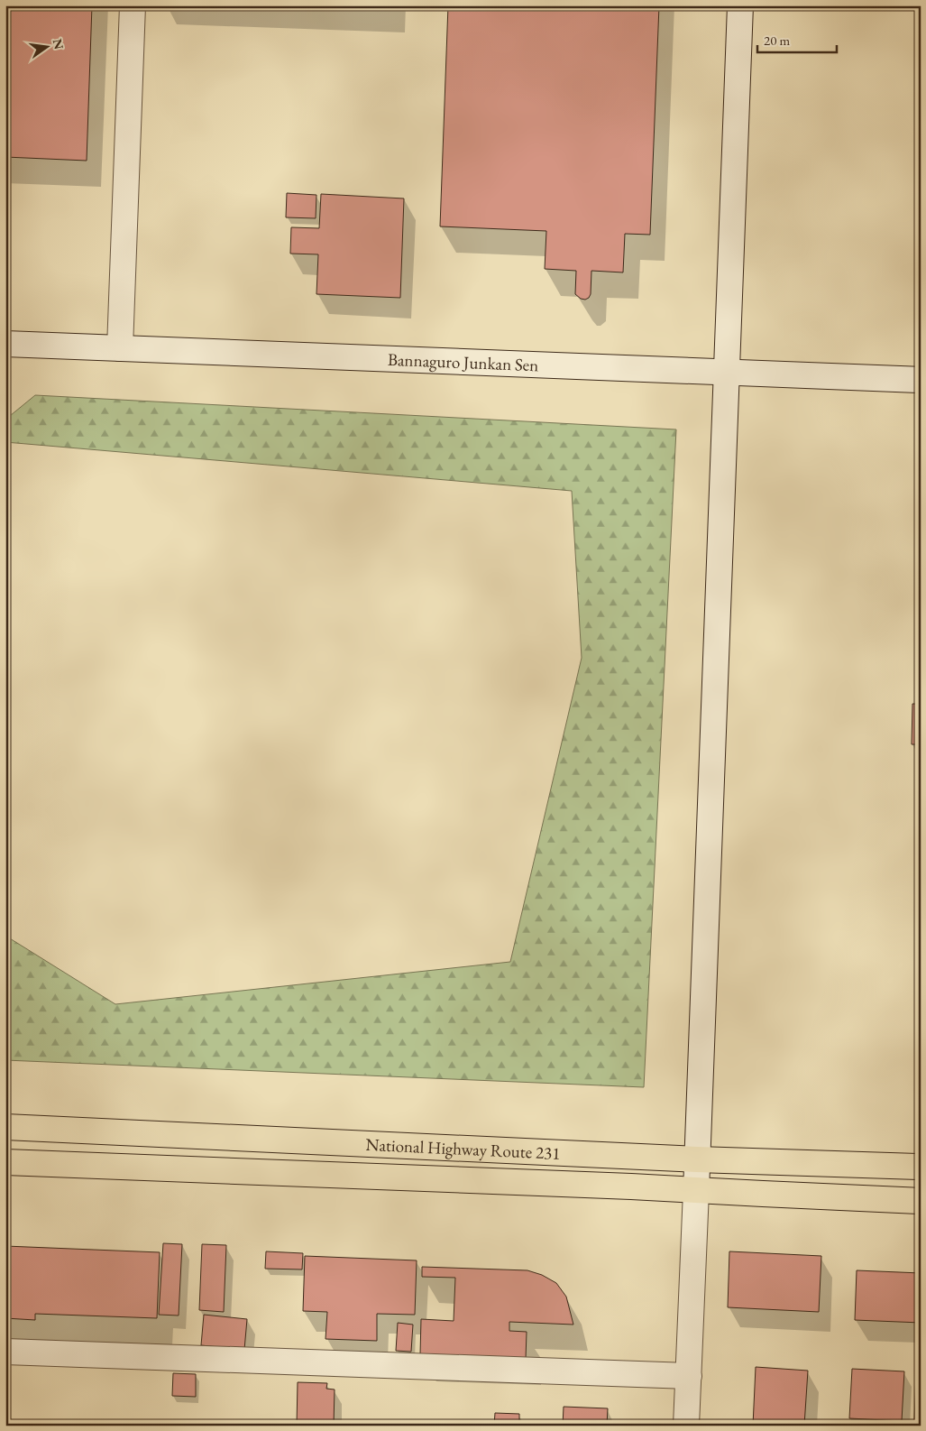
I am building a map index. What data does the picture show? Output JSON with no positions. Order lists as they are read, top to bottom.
{
  "streets": {
    "highway": ["National Highway Route 231"],
    "street": ["Bannaguro Junkan Sen"]
  },
  "scale_bar": "20 m",
  "north": "right"
}
